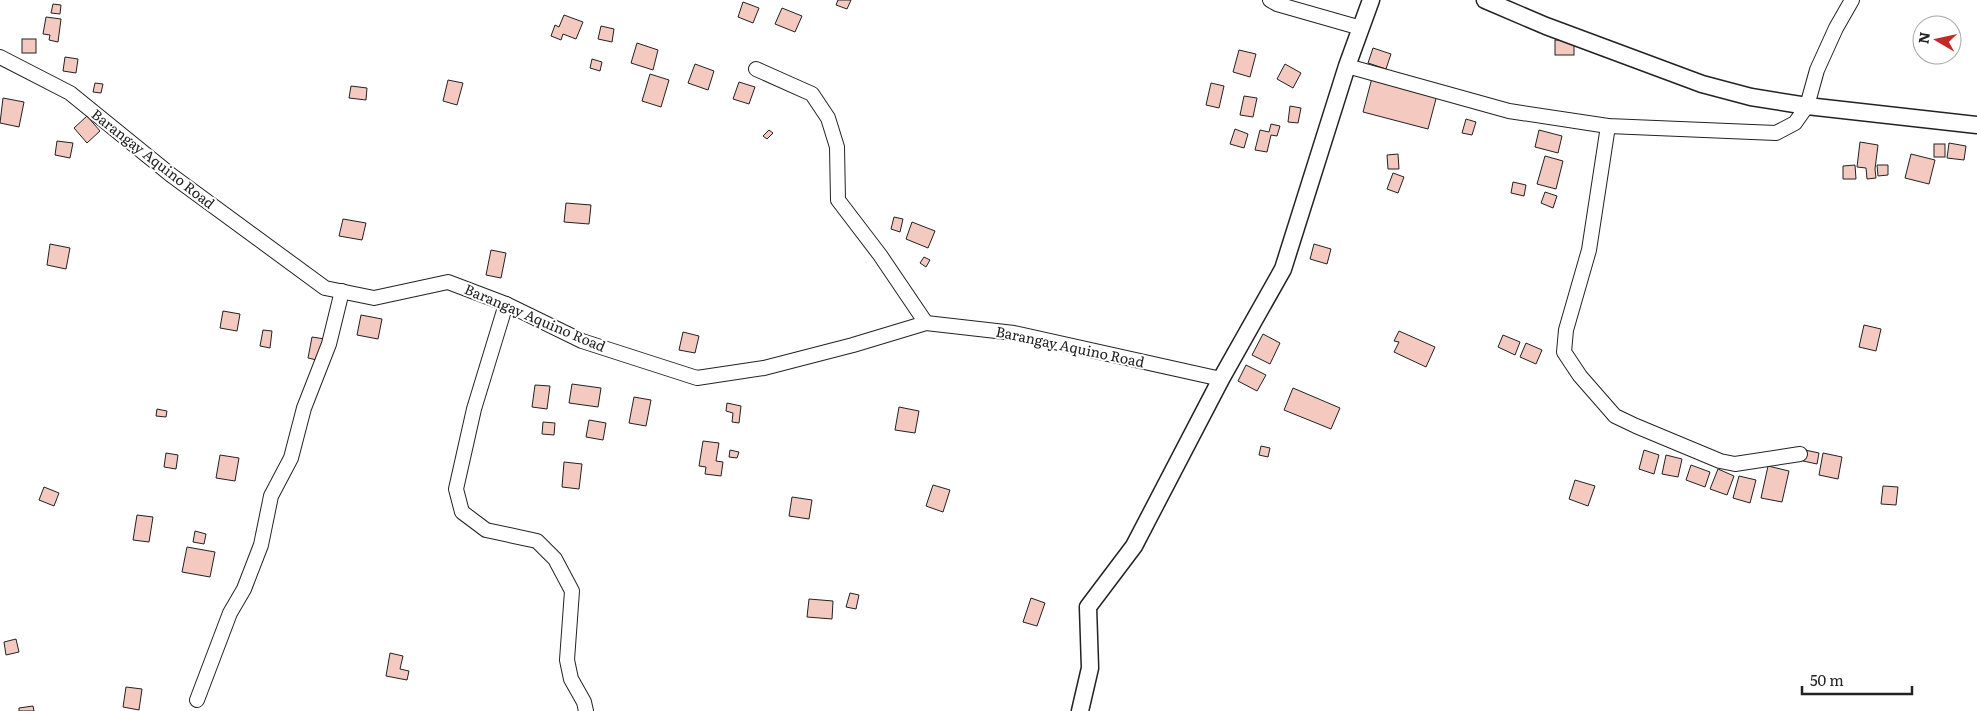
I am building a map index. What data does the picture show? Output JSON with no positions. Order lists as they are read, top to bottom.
{
  "streets": {
    "street": ["Barangay Aquino Road"]
  },
  "scale_bar": "50 m",
  "north": "left"
}
